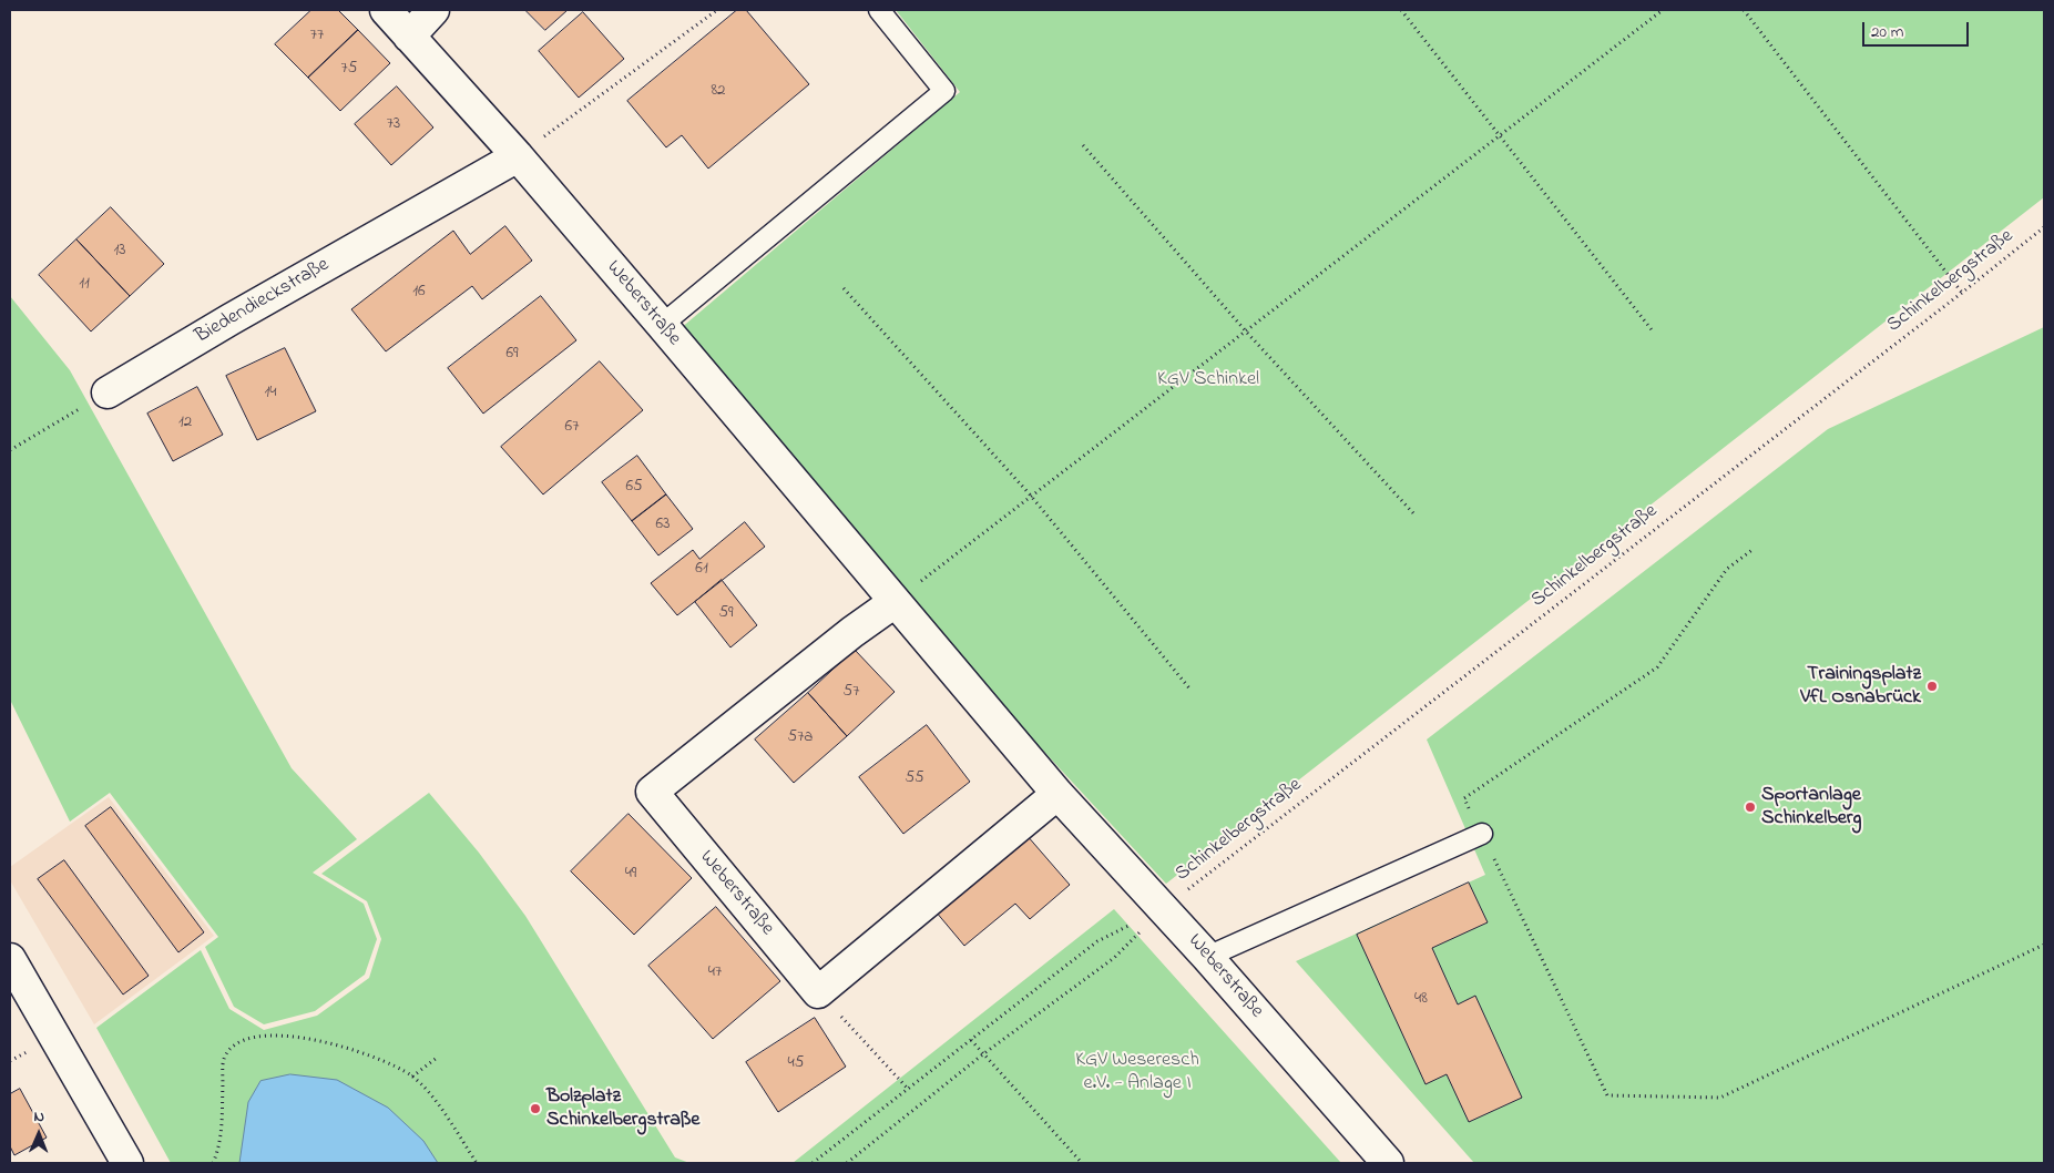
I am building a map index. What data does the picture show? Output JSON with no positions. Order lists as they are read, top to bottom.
{
  "streets": {
    "street": ["Biedendieckstraße", "Weberstraße"],
    "path": ["Schinkelbergstraße"]
  },
  "crossings": [
    ["Schinkelbergstraße", "Weberstraße"],
    ["Biedendieckstraße", "Weberstraße"]
  ],
  "parks": ["KGV Schinkel", "KGV Weseresch e.V. - Anlage I"],
  "places": ["Trainingsplatz VfL Osnabrück", "Sportanlage Schinkelberg", "Bolzplatz Schinkelbergstraße"],
  "house_numbers": [
    "77",
    "75",
    "82",
    "73",
    "13",
    "11",
    "16",
    "69",
    "14",
    "12",
    "67",
    "65",
    "63",
    "61",
    "59",
    "57",
    "57a",
    "55",
    "49",
    "47",
    "48",
    "45"
  ],
  "scale_bar": "20 m",
  "north": "top"
}
